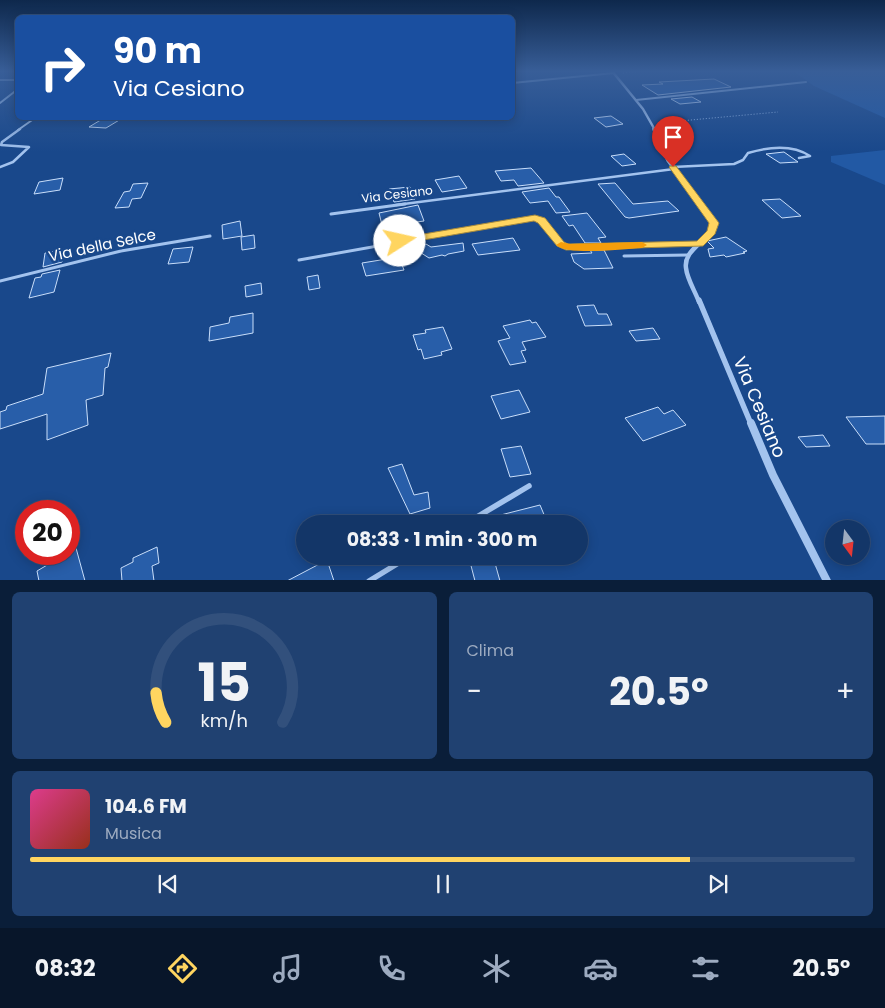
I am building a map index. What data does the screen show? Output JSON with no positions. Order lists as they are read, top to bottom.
{
  "streets": {
    "street": ["Via Cesiano"],
    "lane": ["Via della Selce"]
  },
  "north": "bottom",
  "page": {
    "turn": ["90 m", "Via Cesiano"],
    "limit": "20",
    "trip": "08:33 · 1 min · 300 m",
    "tile": "Clima",
    "heat": ["−", "20.5°", "+"],
    "song": ["104.6 FM", "Musica"],
    "tabs": ["08:32", "20.5°"],
    "gauge": ["15", "km/h"]
  }
}
